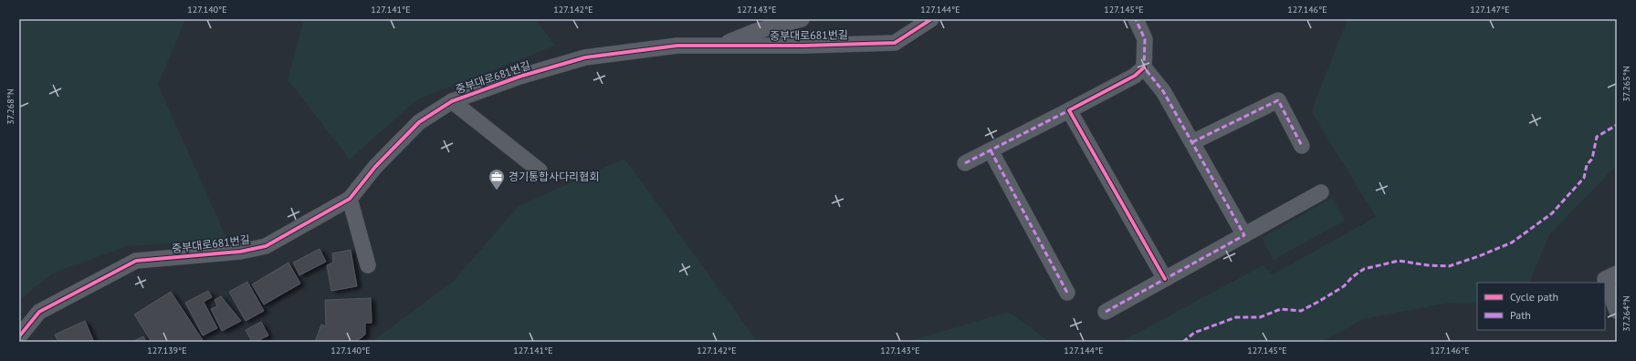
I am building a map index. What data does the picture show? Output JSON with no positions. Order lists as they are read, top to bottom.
{
  "streets": {
    "street": ["중부대로681번길"]
  },
  "places": {
    "office": ["경기통합사다리협회"]
  },
  "legend": ["Cycle path", "Path"],
  "coordinates": [
    "127.140°E",
    "127.141°E",
    "127.142°E",
    "127.143°E",
    "127.144°E",
    "127.145°E",
    "127.146°E",
    "127.147°E",
    "37.265°N",
    "37.268°N",
    "37.264°N",
    "127.139°E"
  ]
}
